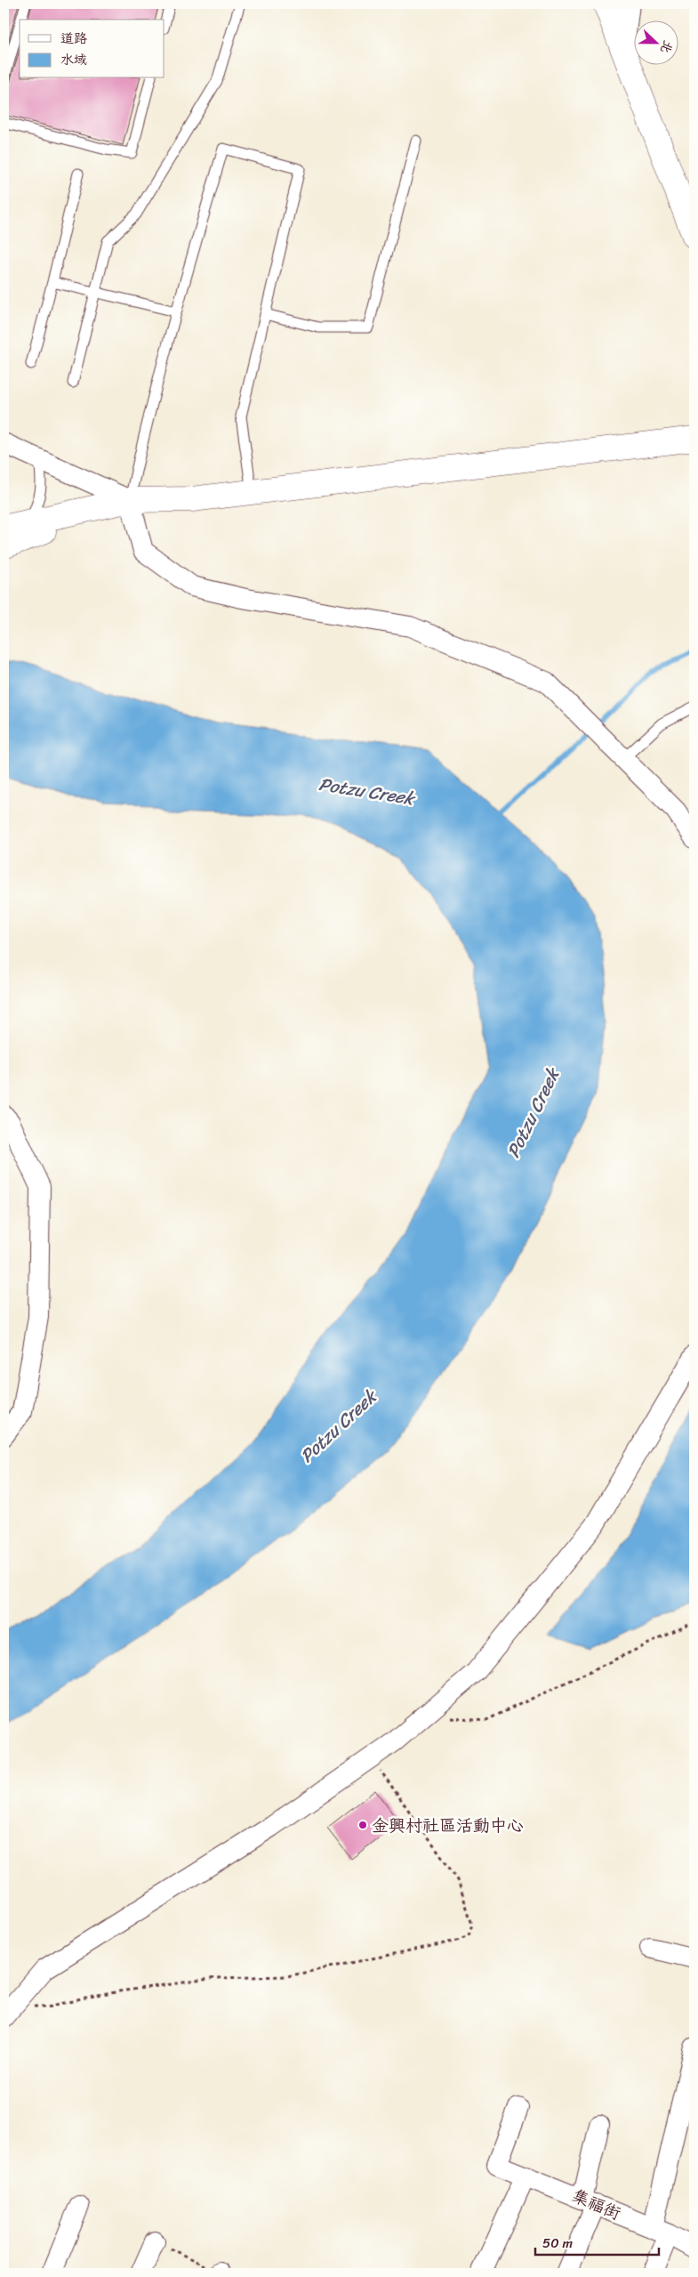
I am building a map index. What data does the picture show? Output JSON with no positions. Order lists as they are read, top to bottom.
{
  "streets": {
    "street": ["集福街"]
  },
  "water": ["Potzu Creek"],
  "places": ["金興村社區活動中心"],
  "legend": ["道路", "水域"],
  "scale_bar": "50 m",
  "north": "right"
}
